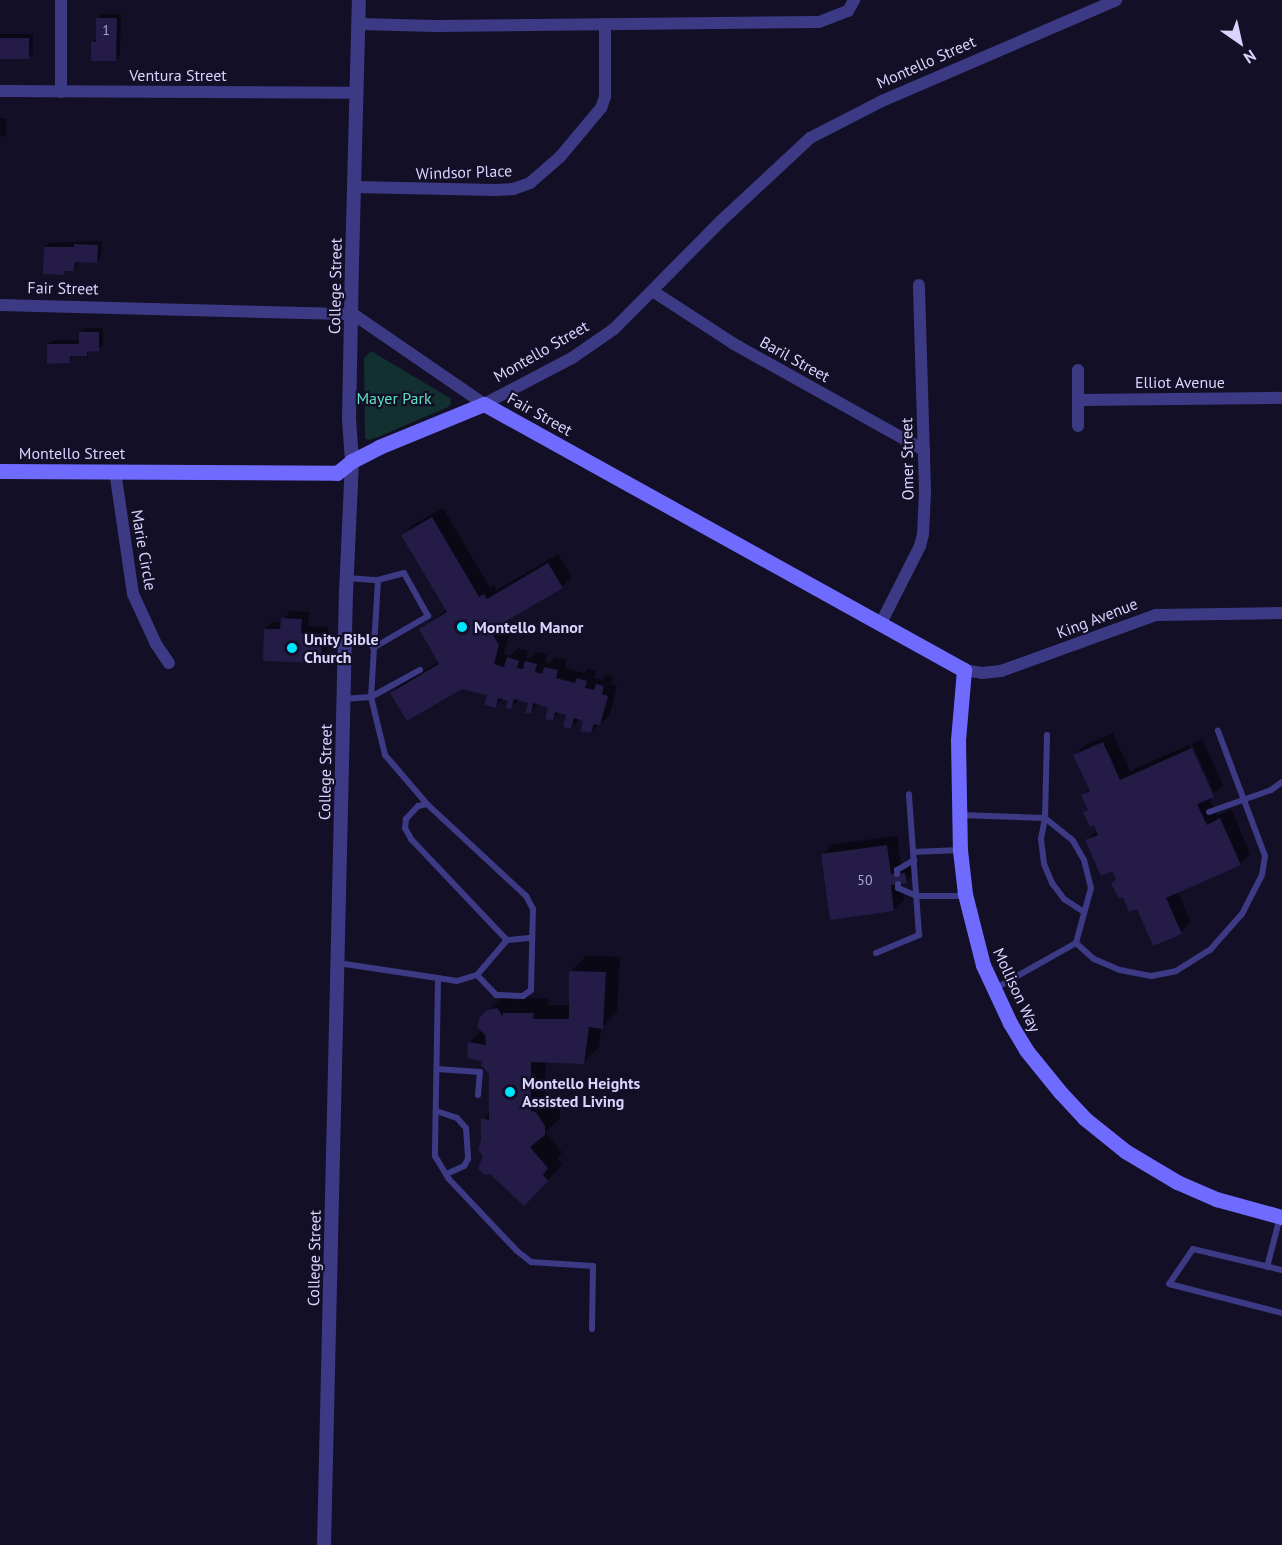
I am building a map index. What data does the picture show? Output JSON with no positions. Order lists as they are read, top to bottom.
{
  "streets": {
    "main road": ["Montello Street", "Fair Street", "Mollison Way"],
    "street": [
      "Ventura Street",
      "Windsor Place",
      "College Street",
      "Baril Street",
      "Elliot Avenue",
      "Omer Street",
      "Marie Circle",
      "King Avenue"
    ]
  },
  "crossings": [
    ["Montello Street", "College Street"],
    ["Montello Street", "Fair Street"],
    ["Montello Street", "Baril Street"],
    ["Montello Street", "Marie Circle"],
    ["Ventura Street", "College Street"],
    ["Windsor Place", "College Street"],
    ["College Street", "Fair Street"],
    ["Fair Street", "Omer Street"],
    ["Fair Street", "King Avenue"],
    ["Fair Street", "Mollison Way"],
    ["Baril Street", "Omer Street"],
    ["King Avenue", "Mollison Way"]
  ],
  "parks": ["Mayer Park"],
  "places": ["Montello Manor", "Unity Bible Church", "Montello Heights Assisted Living"],
  "house_numbers": ["1", "50"],
  "north": "bottom right"
}
